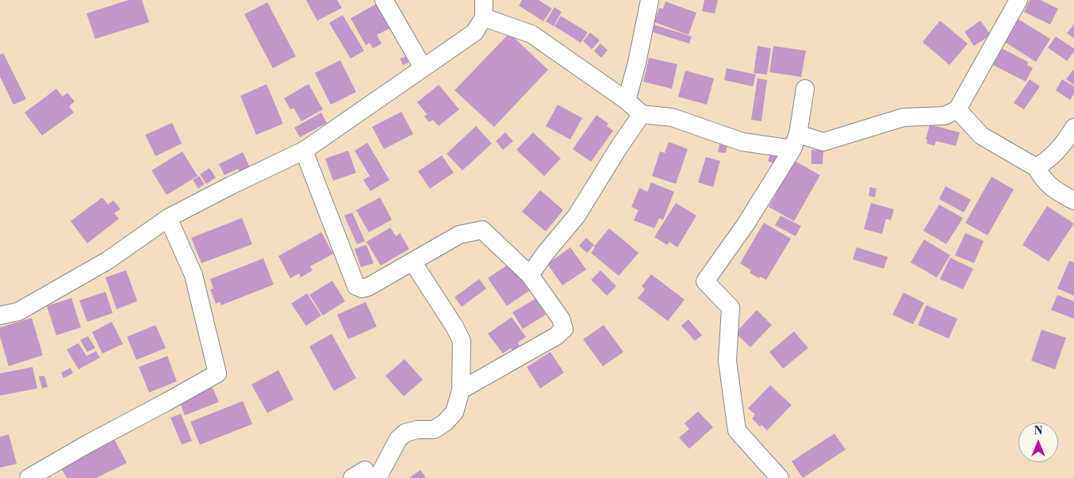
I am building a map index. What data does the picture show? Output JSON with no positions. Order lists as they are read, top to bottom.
{
  "north": "top"
}
